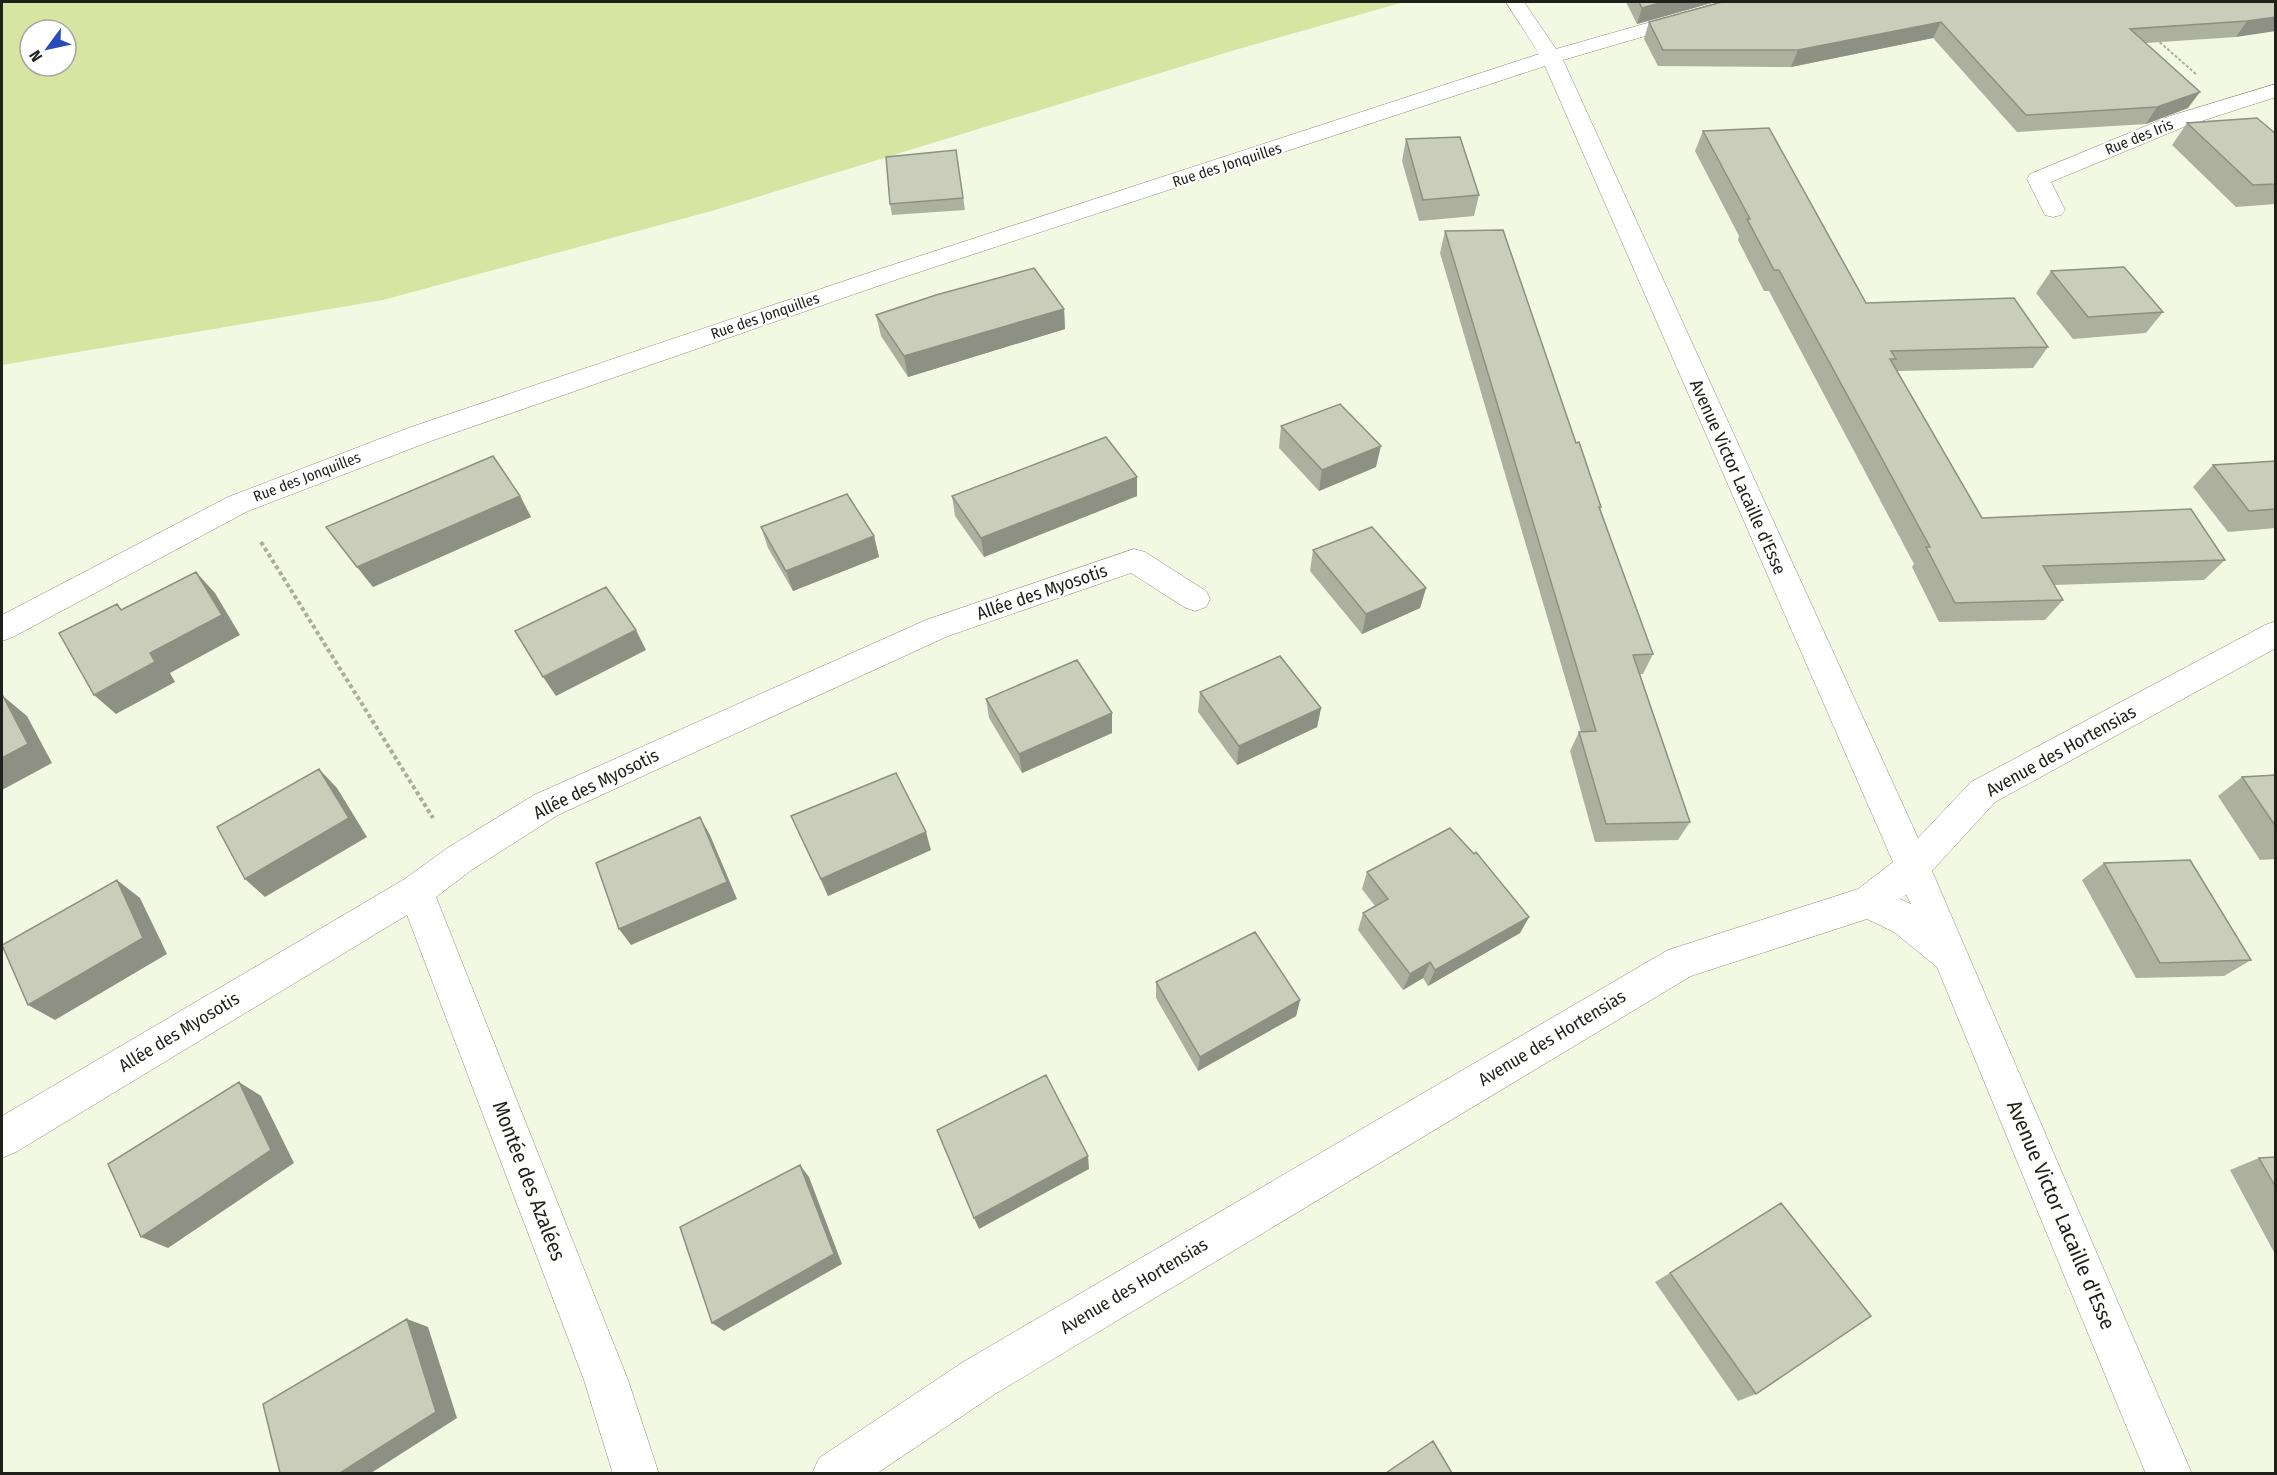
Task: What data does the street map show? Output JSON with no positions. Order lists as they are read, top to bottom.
{
  "streets": {
    "street": [
      "Rue des Iris",
      "Rue des Jonquilles",
      "Avenue Victor Lacaille d'Esse",
      "Allée des Myosotis",
      "Avenue des Hortensias",
      "Montée des Azalées"
    ]
  },
  "crossings": [
    ["Rue des Jonquilles", "Avenue Victor Lacaille d'Esse"],
    ["Avenue Victor Lacaille d'Esse", "Avenue des Hortensias"],
    ["Allée des Myosotis", "Montée des Azalées"]
  ],
  "north": "bottom left"
}
